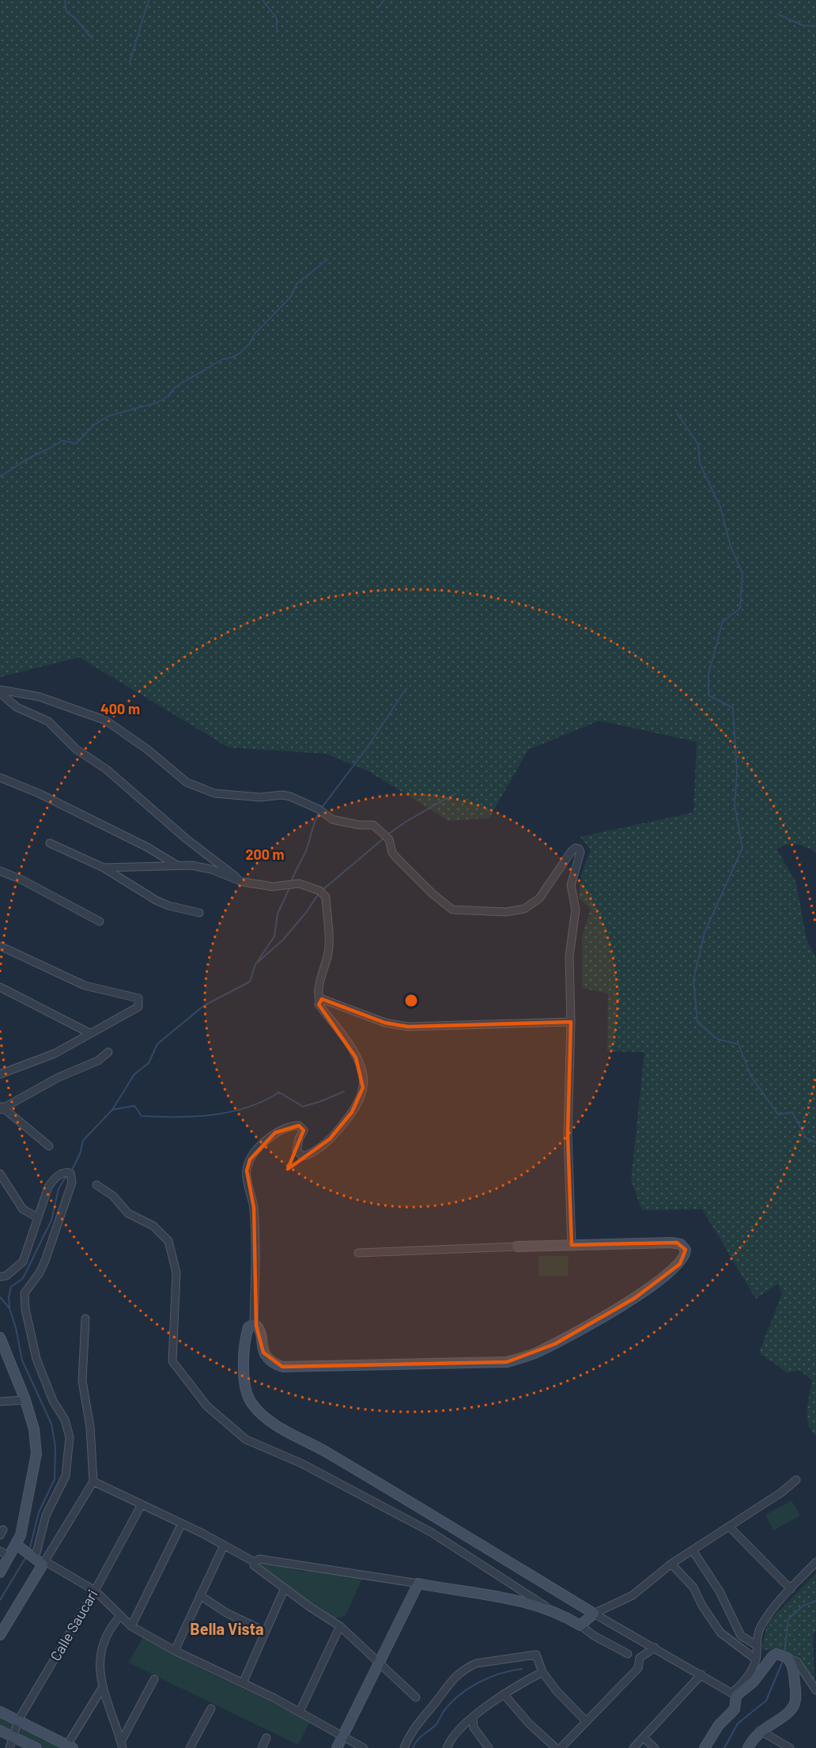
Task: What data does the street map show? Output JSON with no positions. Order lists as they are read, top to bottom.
{
  "streets": {
    "street": ["Calle Saucari"]
  },
  "districts": ["Bella Vista"],
  "rings": ["400 m", "200 m"]
}
